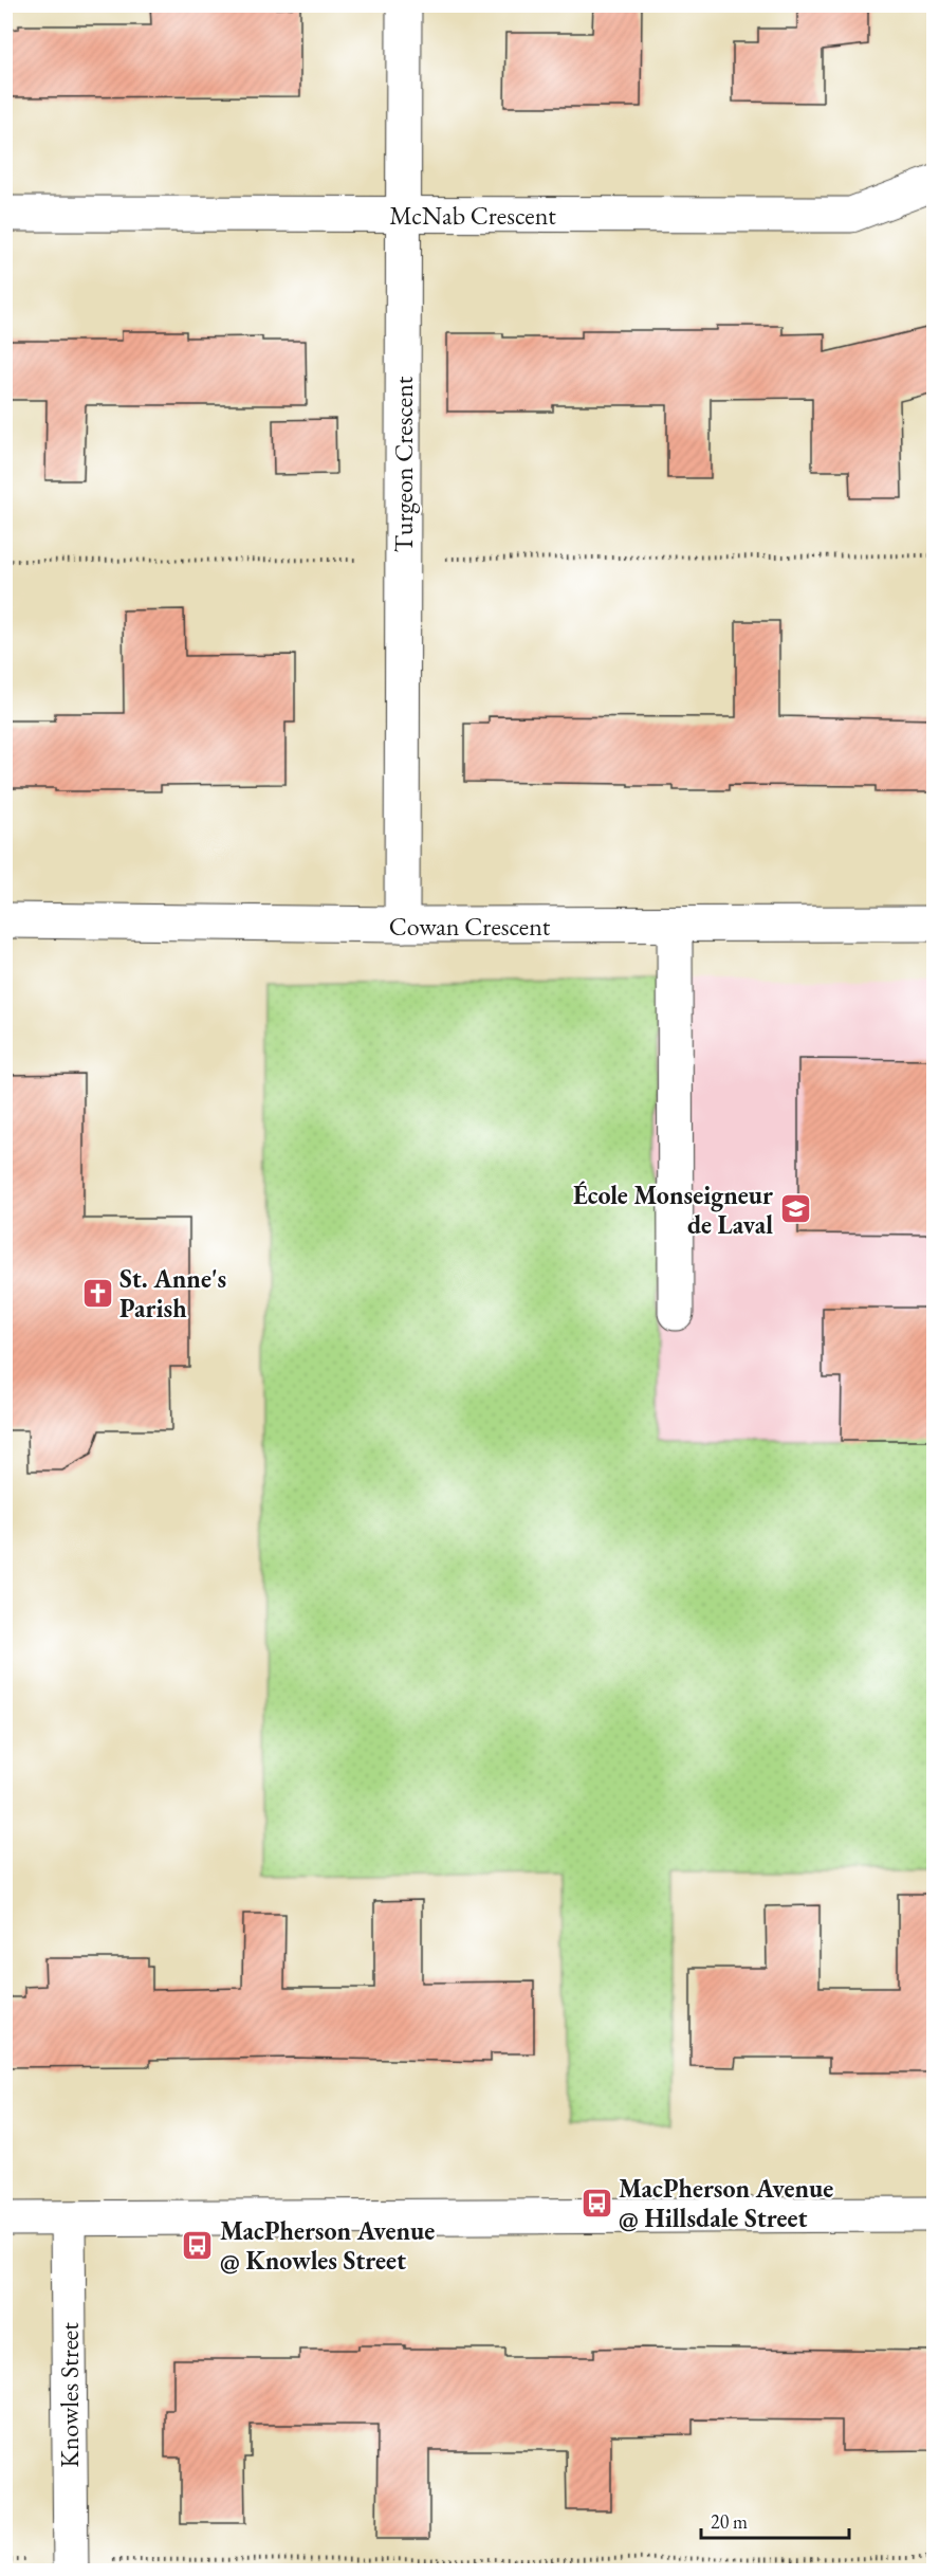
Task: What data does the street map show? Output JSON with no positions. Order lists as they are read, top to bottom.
{
  "streets": {
    "street": [
      "McNab Crescent",
      "Turgeon Crescent",
      "Cowan Crescent",
      "Knowles Street"
    ]
  },
  "crossings": [
    ["McNab Crescent", "Turgeon Crescent"],
    ["Turgeon Crescent", "Cowan Crescent"]
  ],
  "places": {
    "school or university": ["École Monseigneur de Laval"],
    "church": ["St. Anne's Parish"],
    "bus stop": ["MacPherson Avenue @ Hillsdale Street", "MacPherson Avenue @ Knowles Street"]
  },
  "scale_bar": "20 m"
}
